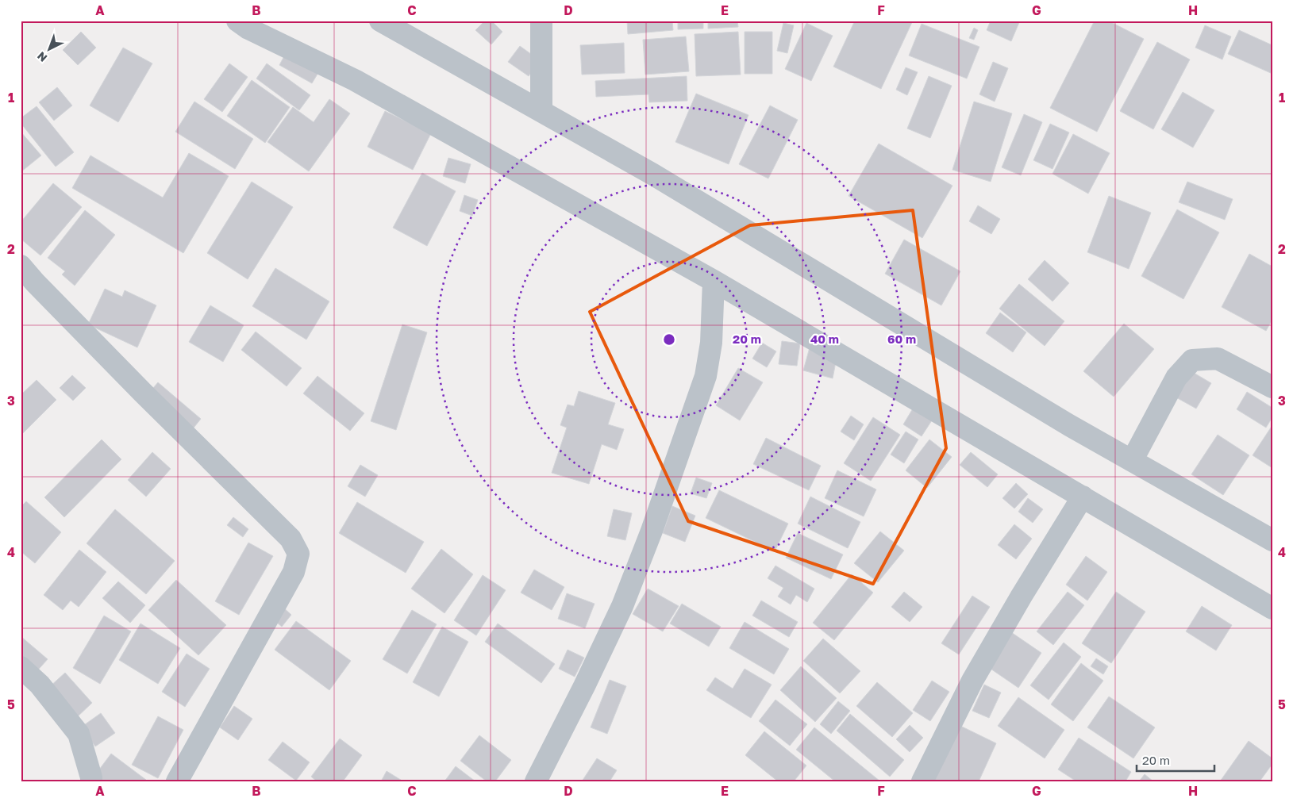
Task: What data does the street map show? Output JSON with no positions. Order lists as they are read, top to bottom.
{
  "scale_bar": "20 m",
  "north": "bottom left",
  "grid": {
    "columns": [
      "A",
      "B",
      "C",
      "D",
      "E",
      "F",
      "G",
      "H"
    ],
    "rows": [
      "1",
      "2",
      "3",
      "4",
      "5"
    ]
  },
  "rings": ["20 m", "40 m", "60 m"]
}
